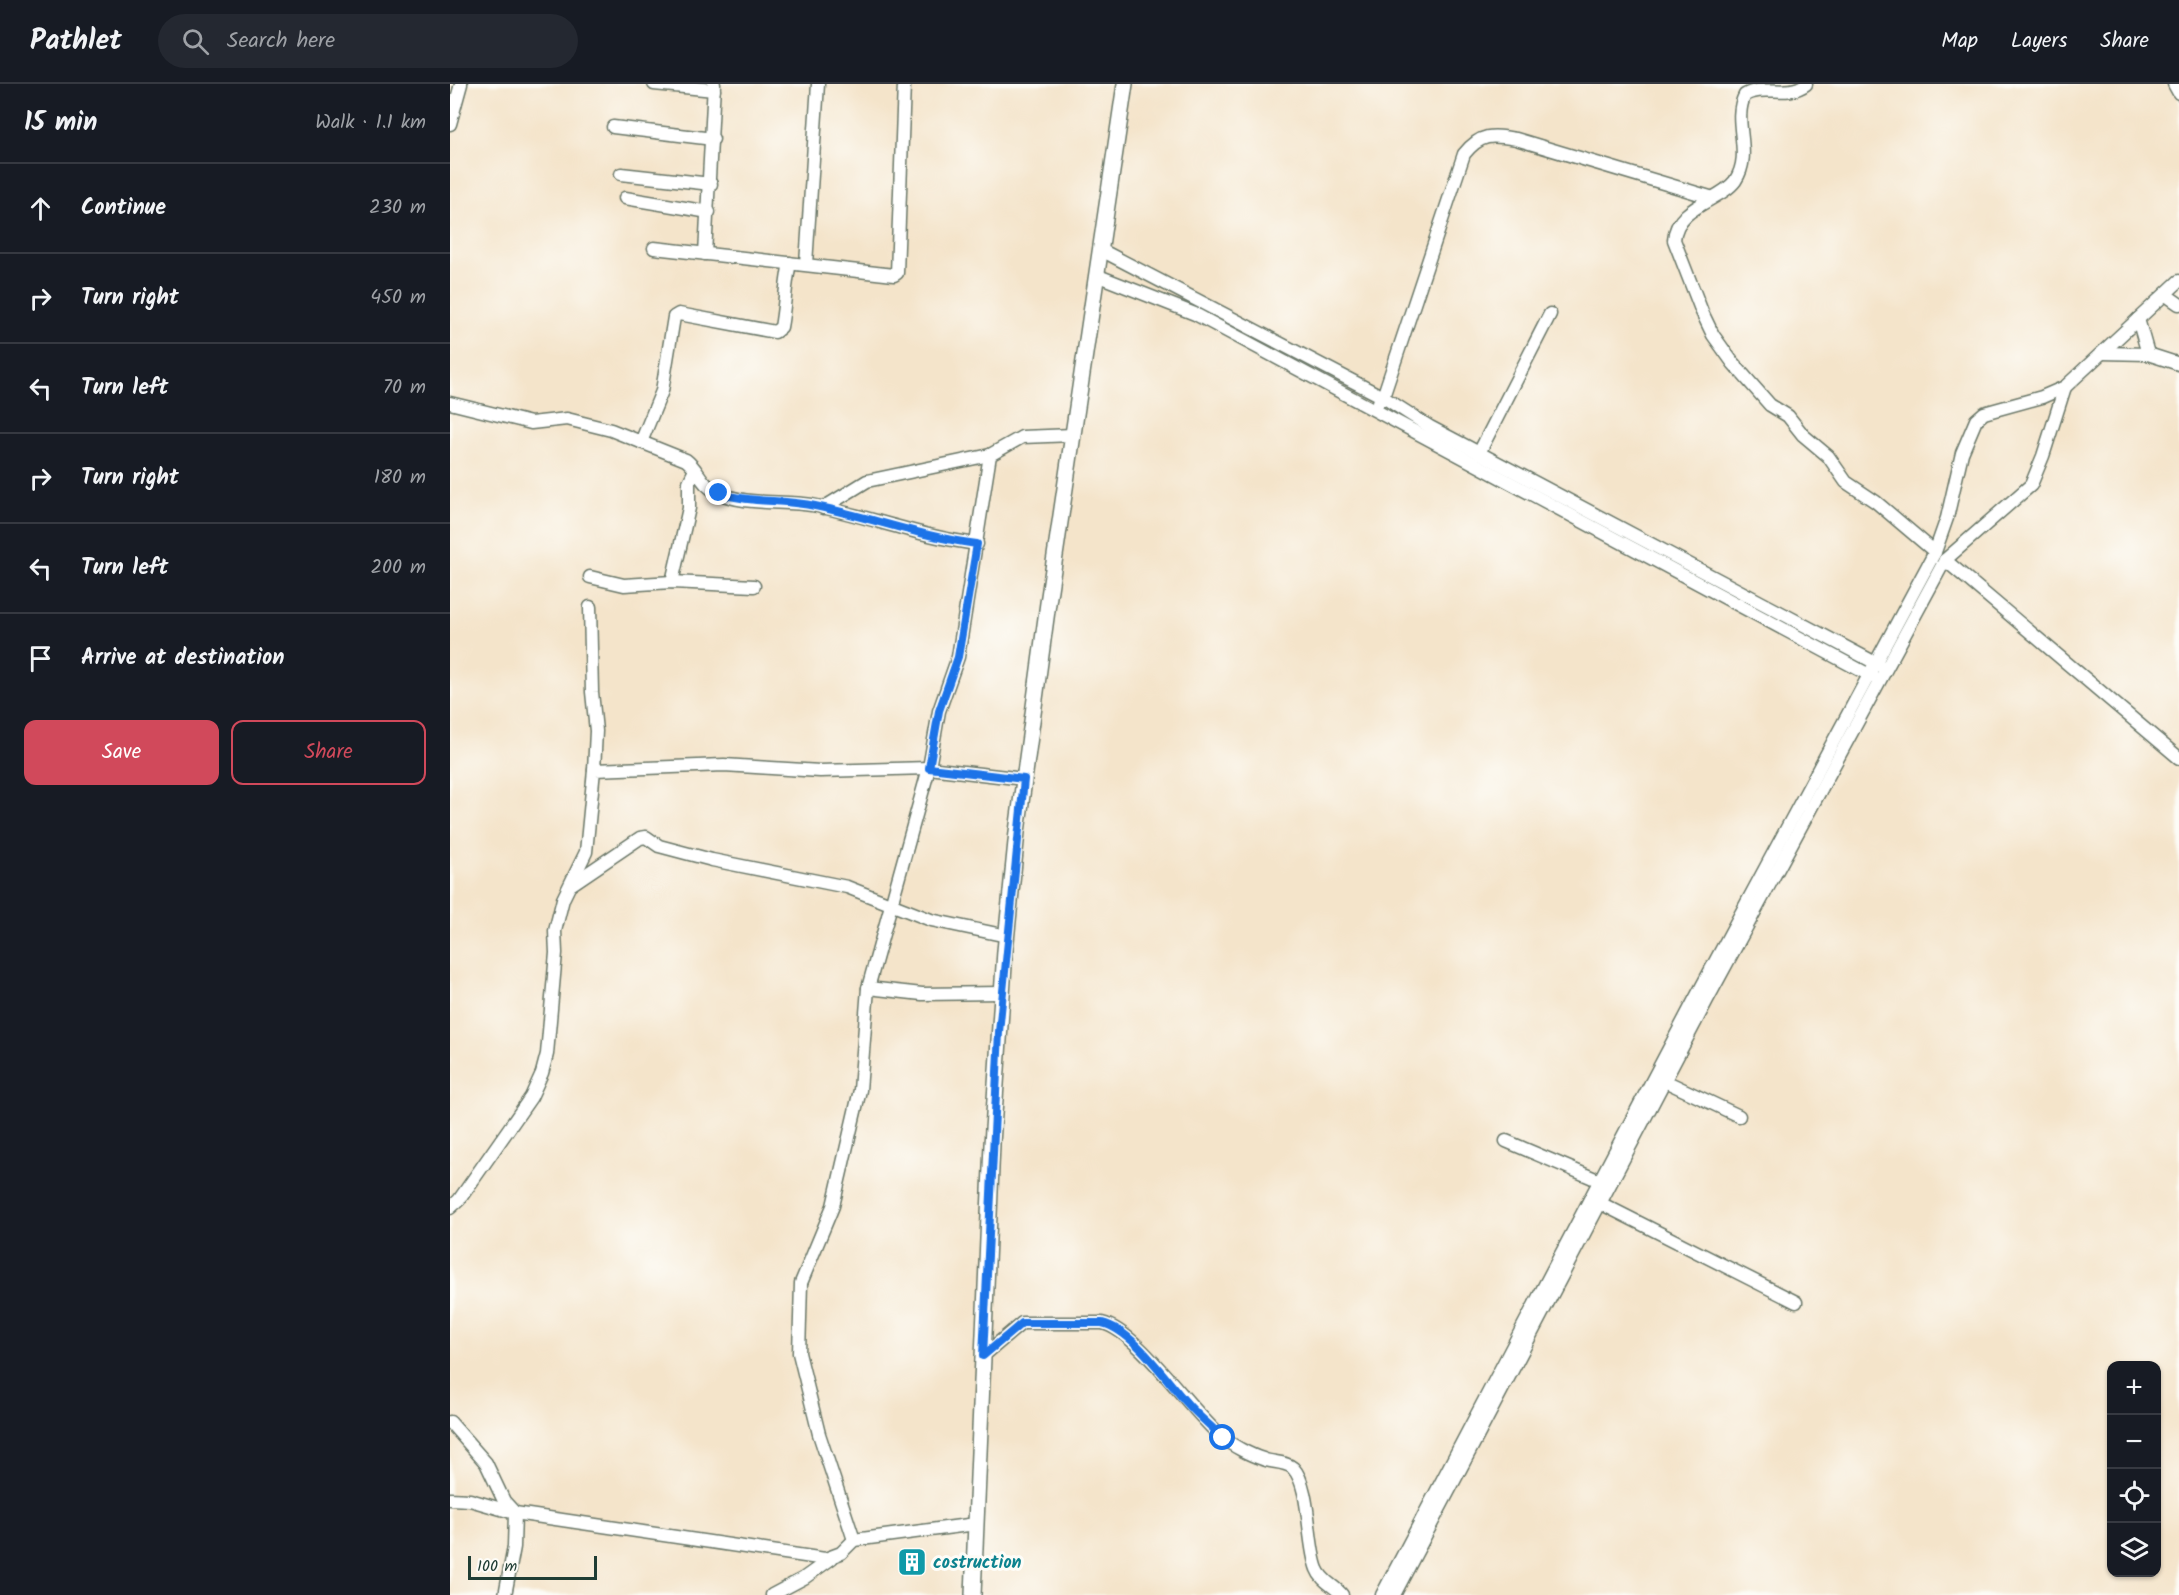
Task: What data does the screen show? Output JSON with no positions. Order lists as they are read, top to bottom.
{
  "places": {
    "building": ["costruction"]
  },
  "scale_bar": "100 m",
  "page": {
    "header": "Pathlet",
    "search": "Search here",
    "nav": ["Map", "Layers", "Share"],
    "heading": ["15 min", "Walk · 1.1 km"],
    "list": [
      ["Continue", "230 m"],
      ["Turn right", "450 m"],
      ["Turn left", "70 m"],
      ["Turn right", "180 m"],
      ["Turn left", "200 m"],
      "Arrive at destination"
    ],
    "buttons": ["Save", "Share"],
    "map_buttons": ["+", "−"],
    "scale": "100 m"
  }
}
